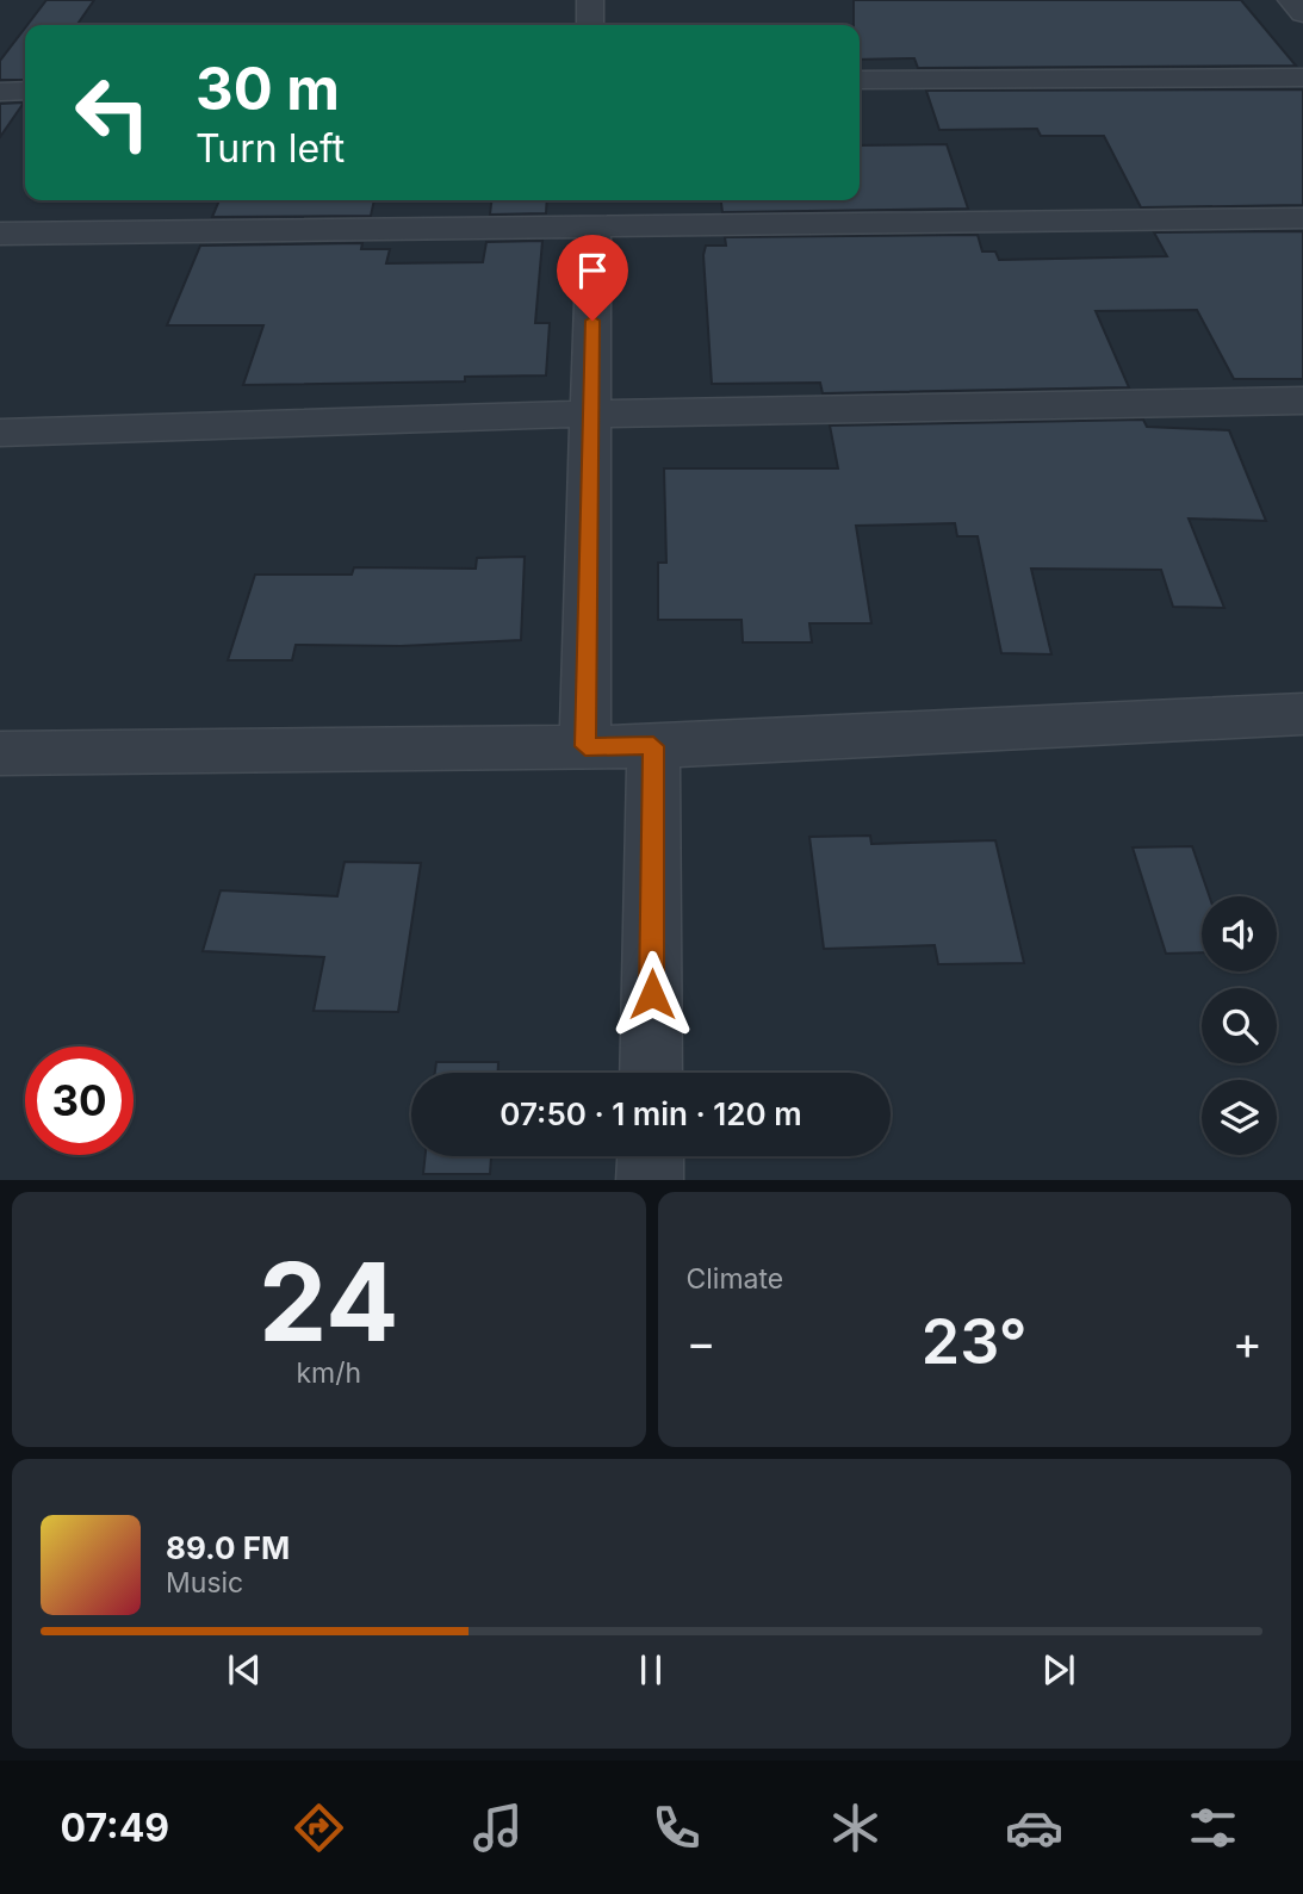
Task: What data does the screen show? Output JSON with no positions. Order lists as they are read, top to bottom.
{
  "page": {
    "turn": ["30 m", "Turn left"],
    "limit": "30",
    "trip": "07:50 · 1 min · 120 m",
    "tile": [
      ["24", "km/h"],
      "Climate"
    ],
    "heat": ["−", "23°", "+"],
    "song": ["89.0 FM", "Music"],
    "tabs": "07:49"
  }
}
